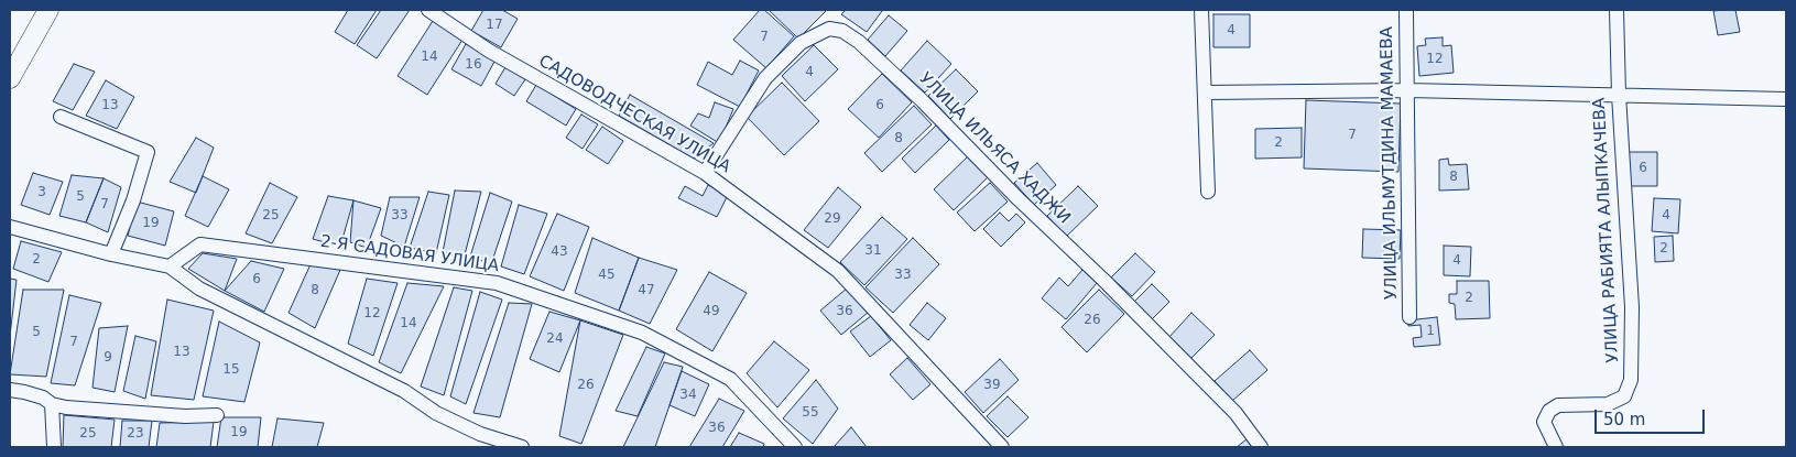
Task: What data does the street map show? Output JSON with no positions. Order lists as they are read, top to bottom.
{
  "streets": {
    "street": [
      "САДОВОДЧЕСКАЯ УЛИЦА",
      "УЛИЦА ИЛЬЯСА ХАДЖИ",
      "УЛИЦА ИЛЬМУТДИНА МАМАЕВА",
      "УЛИЦА РАБИЯТА АЛЫПКАЧЕВА",
      "2-Я САДОВАЯ УЛИЦА"
    ]
  },
  "crossings": [
    ["САДОВОДЧЕСКАЯ УЛИЦА", "УЛИЦА ИЛЬЯСА ХАДЖИ"]
  ],
  "house_numbers": [
    "17",
    "4",
    "7",
    "14",
    "12",
    "16",
    "4",
    "13",
    "6",
    "7",
    "8",
    "2",
    "6",
    "8",
    "3",
    "5",
    "7",
    "25",
    "33",
    "4",
    "29",
    "19",
    "2",
    "31",
    "43",
    "2",
    "4",
    "45",
    "33",
    "6",
    "8",
    "47",
    "2",
    "49",
    "36",
    "12",
    "26",
    "14",
    "1",
    "5",
    "24",
    "7",
    "13",
    "9",
    "15",
    "26",
    "39",
    "34",
    "55",
    "36",
    "19",
    "25",
    "23"
  ],
  "scale_bar": "50 m"
}
